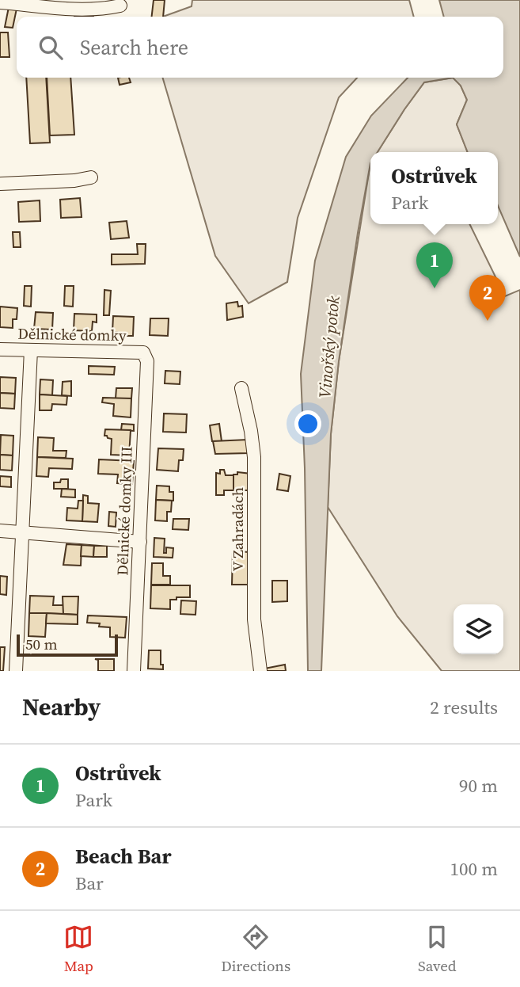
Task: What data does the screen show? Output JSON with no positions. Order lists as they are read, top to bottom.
{
  "streets": {
    "street": ["Dělnické domky", "Dělnické domky III", "V Zahradách"]
  },
  "crossings": [
    ["Dělnické domky", "Dělnické domky III"]
  ],
  "water": ["Vinořský potok"],
  "scale_bar": "50 m",
  "page": {
    "search": "Search here",
    "popup": ["Ostrůvek", "Park"],
    "pins": ["1", "2"],
    "scale": "50 m",
    "heading": ["Nearby", "2 results"],
    "list": [
      {
        "mark": "1",
        "name": "Ostrůvek",
        "note": "Park",
        "value": "90 m"
      },
      {
        "mark": "2",
        "name": "Beach Bar",
        "note": "Bar",
        "value": "100 m"
      }
    ],
    "nav": ["Map", "Directions", "Saved"]
  }
}
